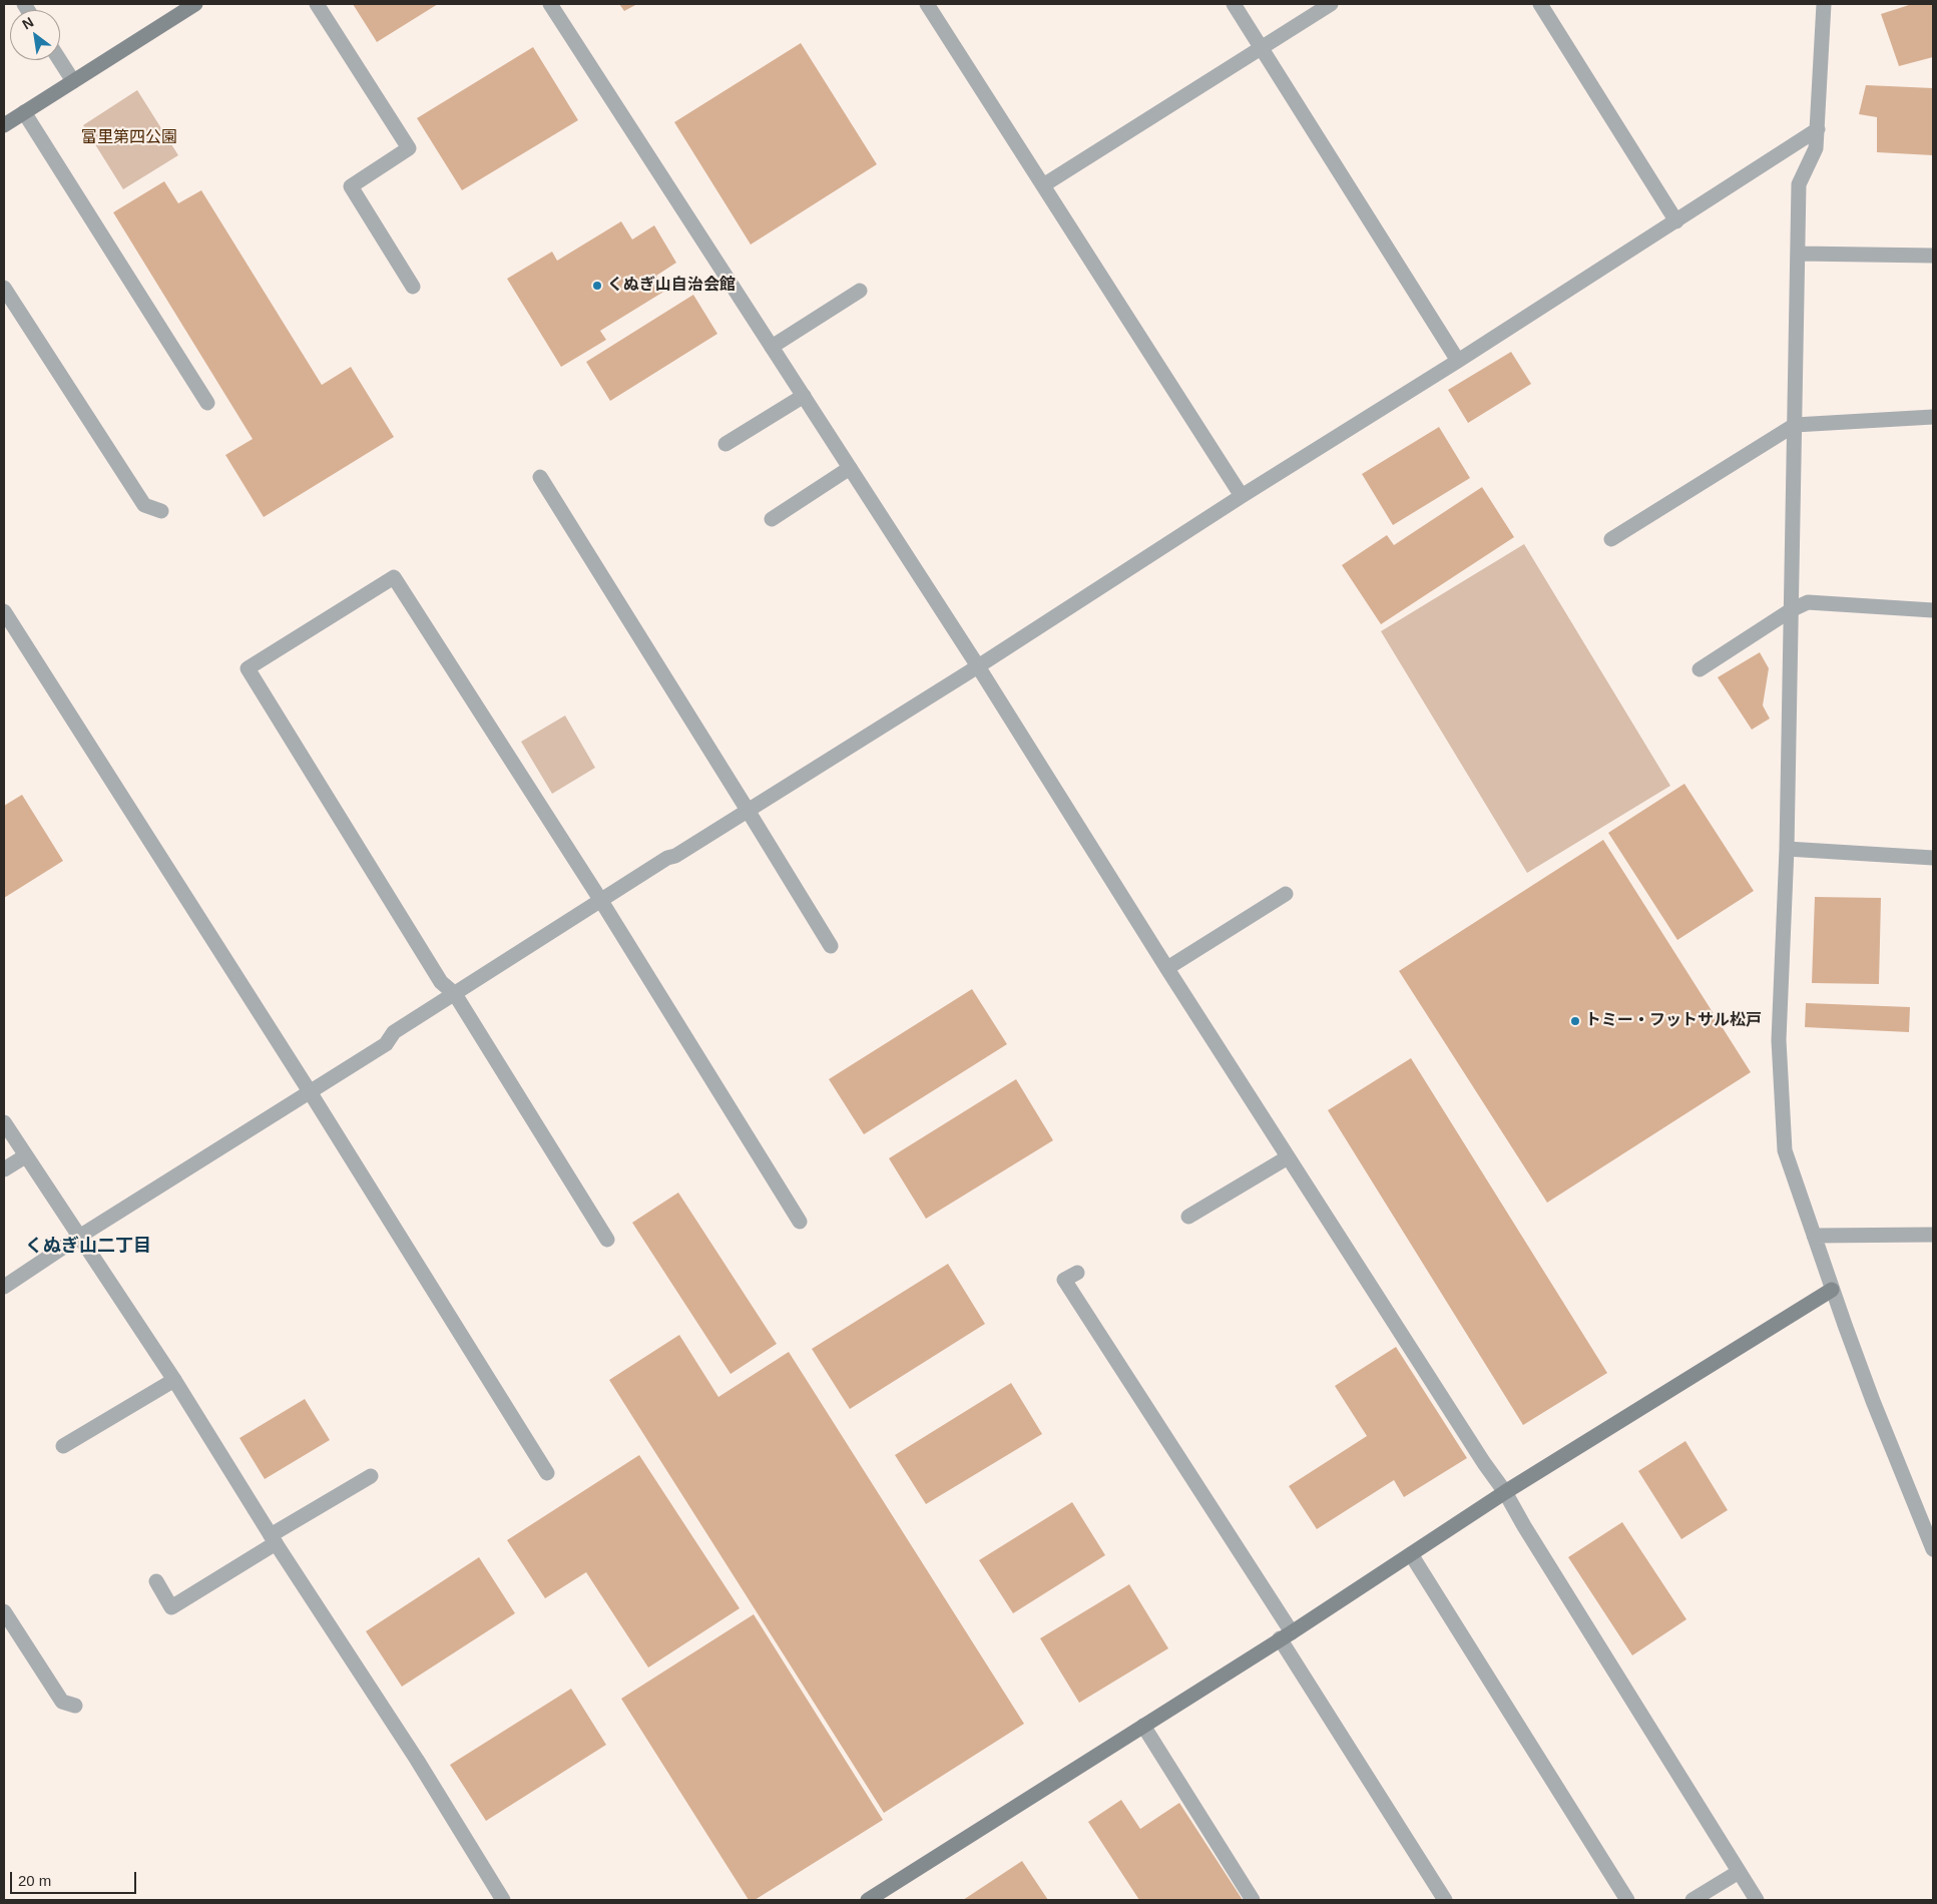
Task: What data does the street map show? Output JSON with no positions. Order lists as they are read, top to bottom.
{
  "districts": ["くぬぎ山二丁目"],
  "parks": ["富里第四公園"],
  "places": ["くぬぎ山自治会館", "トミー・フットサル松戸"],
  "scale_bar": "20 m",
  "north": "top left"
}
